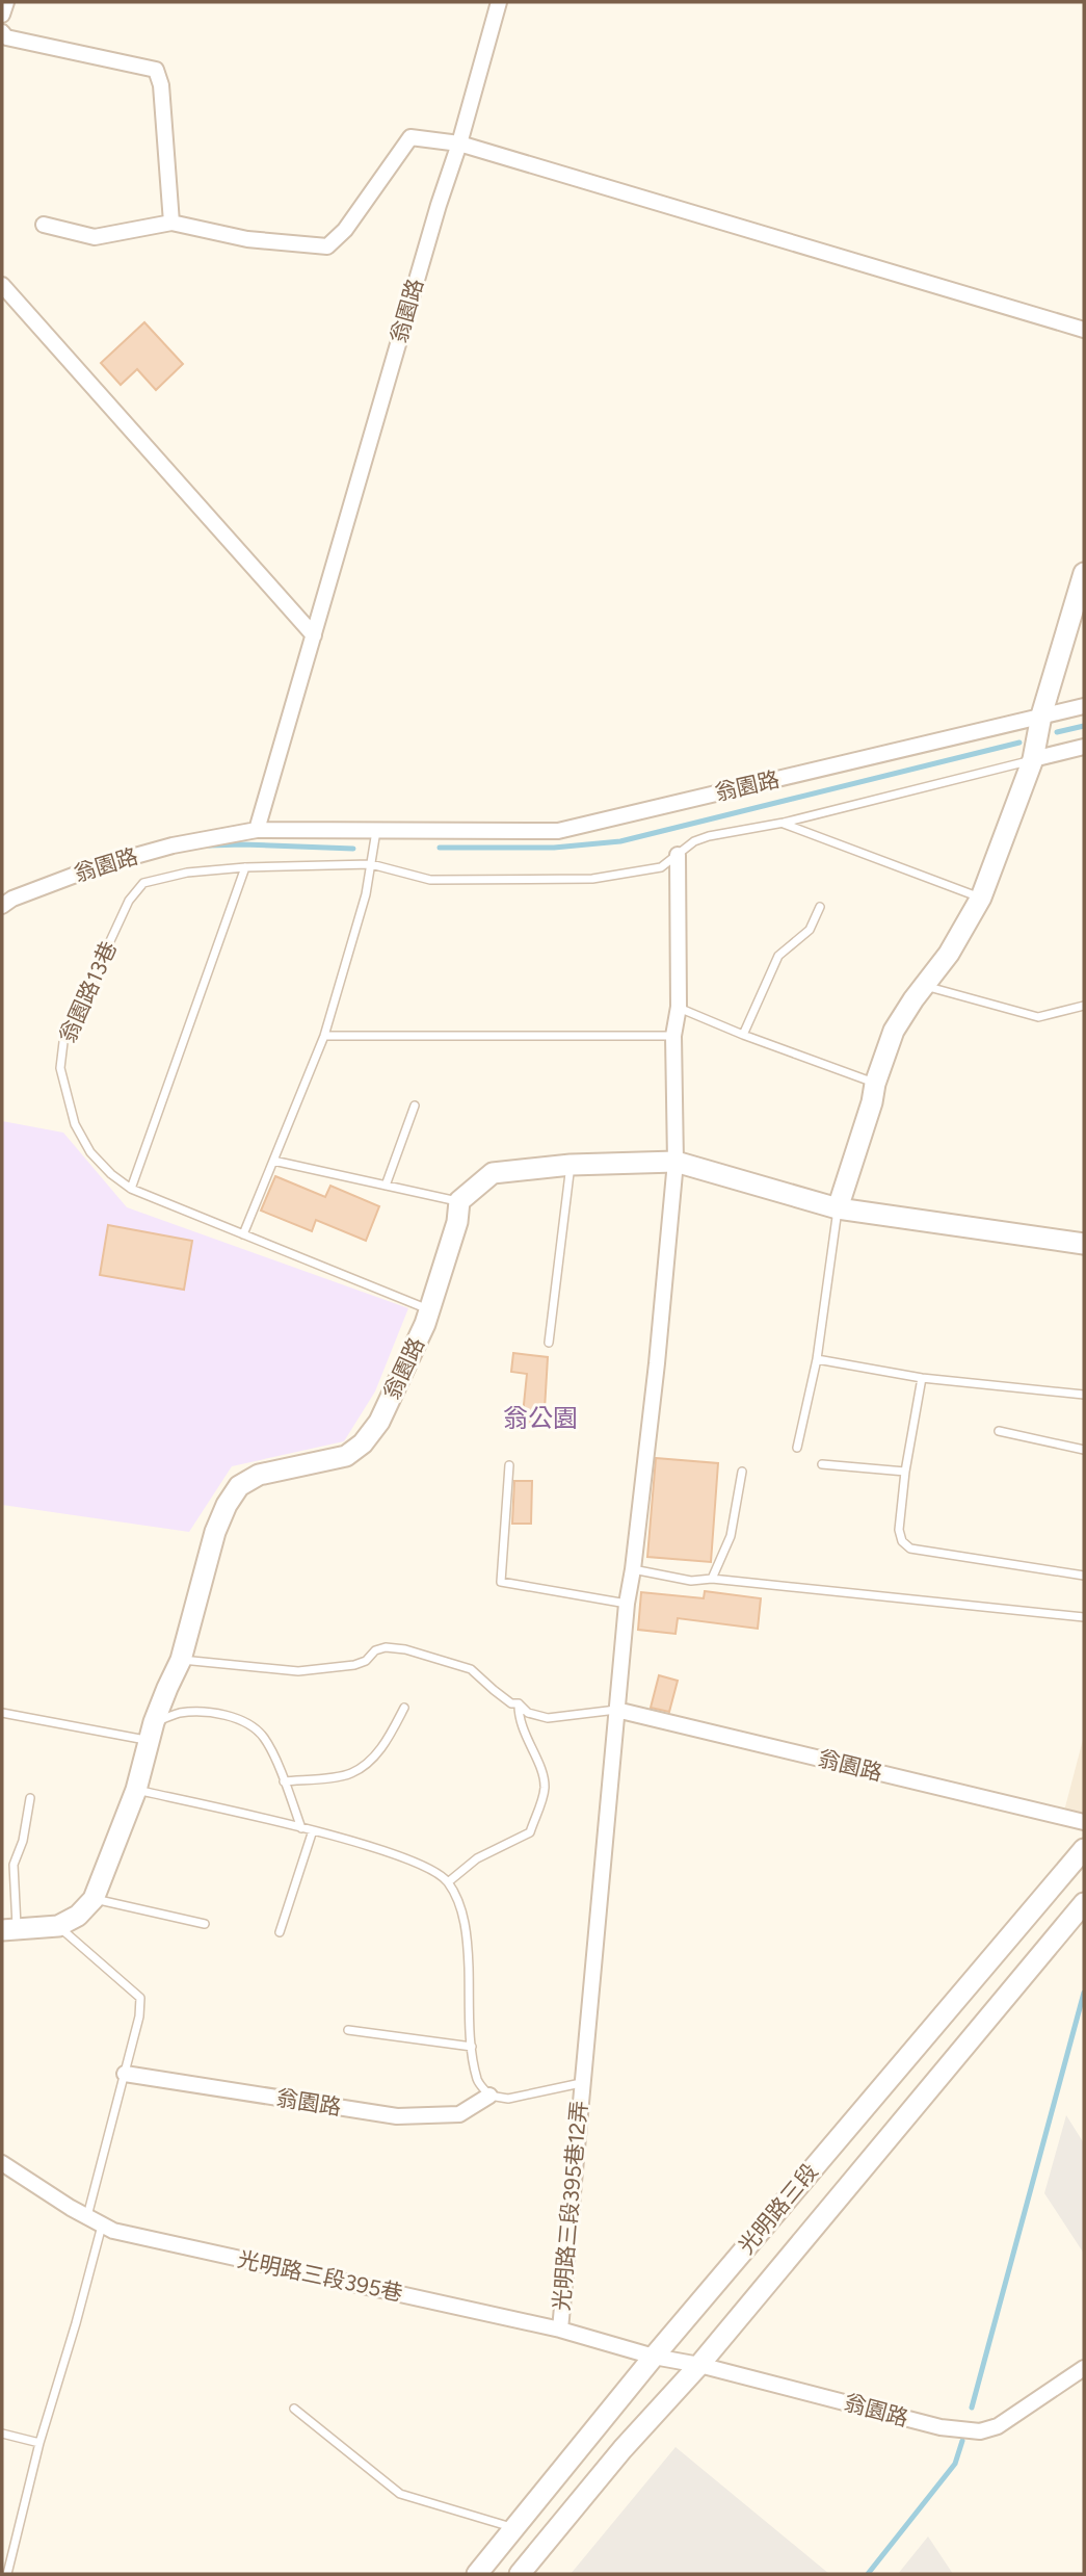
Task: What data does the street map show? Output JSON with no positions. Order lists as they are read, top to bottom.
{
  "streets": {
    "street": [
      "翁園路",
      "光明路三段395巷12弄",
      "光明路三段",
      "光明路三段395巷"
    ],
    "lane": ["翁園路13巷"]
  },
  "crossings": [
    ["翁園路", "翁園路13巷"],
    ["翁園路", "光明路三段"],
    ["翁園路", "光明路三段395巷"],
    ["光明路三段395巷12弄", "光明路三段395巷"],
    ["光明路三段", "光明路三段395巷"]
  ],
  "districts": ["翁公園"]
}
